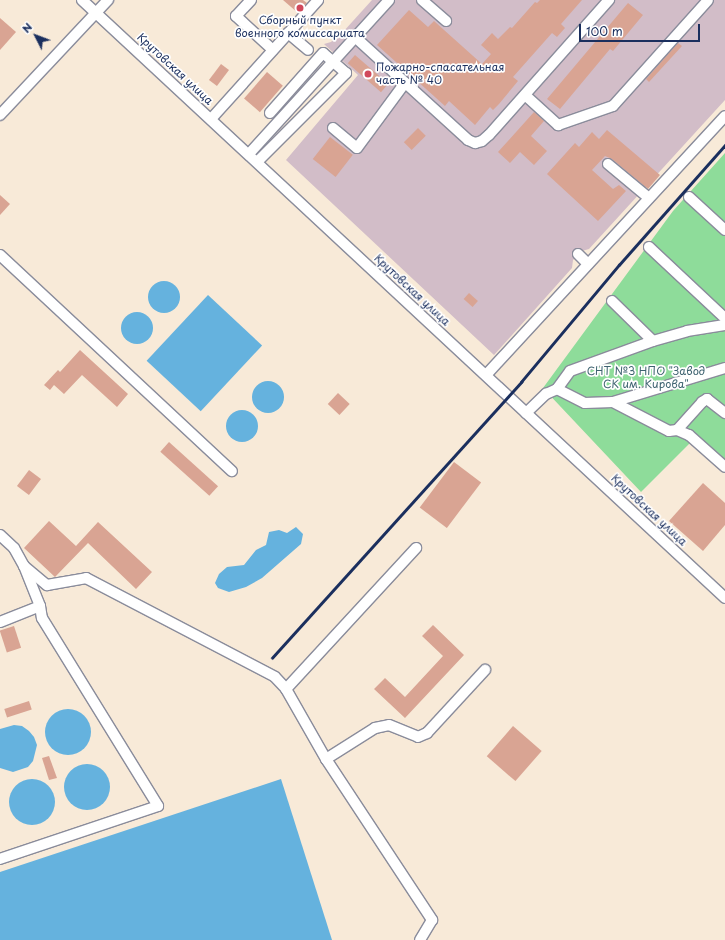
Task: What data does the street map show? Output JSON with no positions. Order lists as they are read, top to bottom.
{
  "streets": {
    "street": ["Крутовская улица"]
  },
  "parks": ["СНТ №3 НПО \"Завод СК им. Кирова\""],
  "places": ["Сборный пункт военного комиссариата", "Пожарно-спасательная часть № 40"],
  "scale_bar": "100 m",
  "north": "top left"
}
